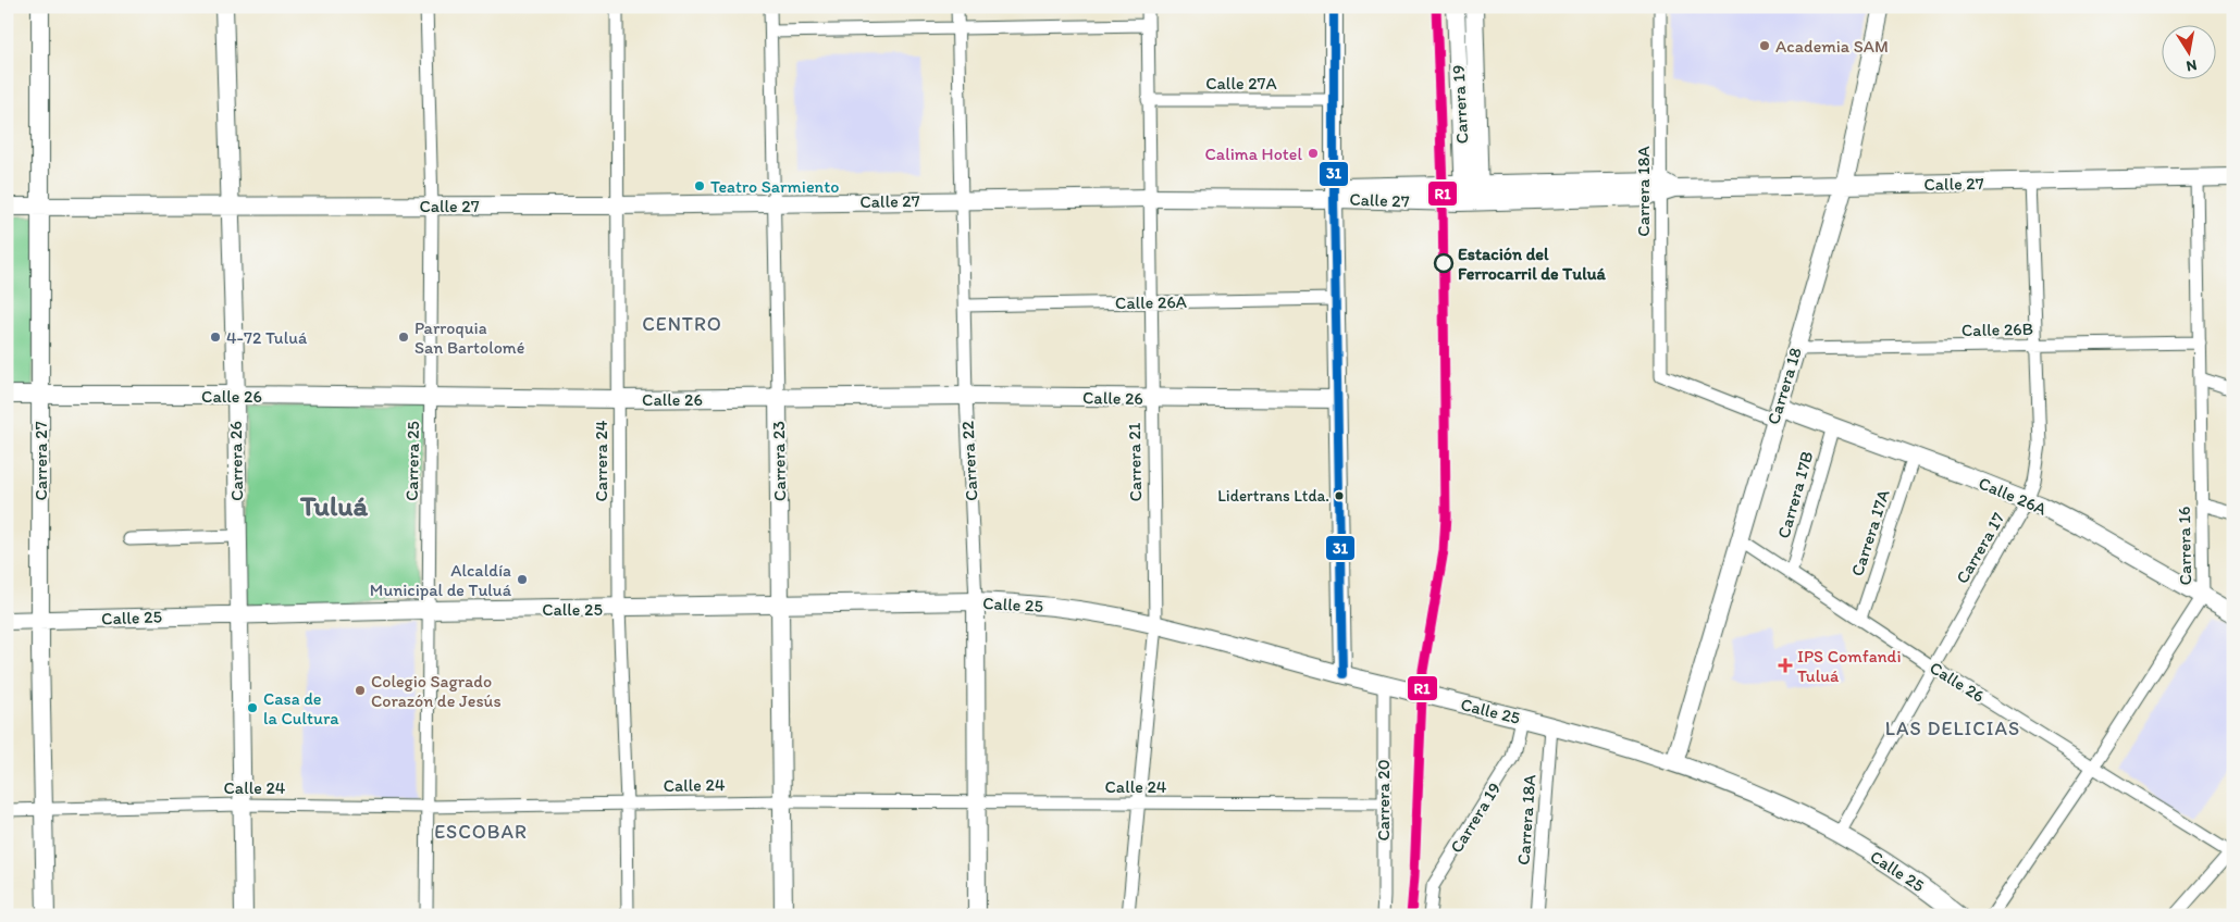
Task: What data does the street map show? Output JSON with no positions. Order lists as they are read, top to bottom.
{
  "streets": {
    "main road": [
      "Carrera 19",
      "Calle 27",
      "Calle 26A",
      "Carrera 18",
      "Calle 26",
      "Carrera 27",
      "Carrera 26",
      "Carrera 23",
      "Carrera 22",
      "Calle 25"
    ],
    "street": [
      "Calle 27A",
      "Carrera 18A",
      "Calle 26B",
      "Carrera 25",
      "Carrera 24",
      "Carrera 21",
      "Carrera 17B",
      "Carrera 17A",
      "Carrera 16",
      "Carrera 17",
      "Calle 24",
      "Carrera 20"
    ]
  },
  "crossings": [
    ["Calle 27A", "Carrera 21"],
    ["Carrera 19", "Calle 27"],
    ["Carrera 19", "Calle 25"],
    ["Calle 27", "Carrera 18A"],
    ["Calle 27", "Carrera 18"],
    ["Calle 27", "Carrera 27"],
    ["Calle 27", "Carrera 26"],
    ["Calle 27", "Carrera 25"],
    ["Calle 27", "Carrera 24"],
    ["Calle 27", "Carrera 23"],
    ["Calle 27", "Carrera 22"],
    ["Calle 27", "Carrera 21"],
    ["Calle 27", "Carrera 16"],
    ["Calle 27", "Carrera 17"],
    ["Carrera 18A", "Calle 26A"],
    ["Carrera 18A", "Calle 25"],
    ["Calle 26A", "Carrera 18"],
    ["Calle 26A", "Carrera 22"],
    ["Calle 26A", "Carrera 21"],
    ["Calle 26A", "Carrera 17B"],
    ["Calle 26A", "Carrera 17A"],
    ["Calle 26A", "Carrera 16"],
    ["Calle 26A", "Carrera 17"],
    ["Calle 26B", "Carrera 18"],
    ["Calle 26B", "Carrera 16"],
    ["Calle 26B", "Carrera 17"],
    ["Carrera 18", "Calle 26"],
    ["Carrera 18", "Calle 25"],
    ["Calle 26", "Carrera 27"],
    ["Calle 26", "Carrera 26"],
    ["Calle 26", "Carrera 25"],
    ["Calle 26", "Carrera 24"],
    ["Calle 26", "Carrera 23"],
    ["Calle 26", "Carrera 22"],
    ["Calle 26", "Carrera 21"],
    ["Calle 26", "Carrera 17B"],
    ["Calle 26", "Carrera 17A"],
    ["Calle 26", "Carrera 16"],
    ["Calle 26", "Carrera 17"],
    ["Carrera 27", "Calle 25"],
    ["Carrera 27", "Calle 24"],
    ["Carrera 26", "Calle 25"],
    ["Carrera 26", "Calle 24"],
    ["Carrera 25", "Calle 25"],
    ["Carrera 25", "Calle 24"],
    ["Carrera 24", "Calle 25"],
    ["Carrera 24", "Calle 24"],
    ["Carrera 23", "Calle 25"],
    ["Carrera 23", "Calle 24"],
    ["Carrera 22", "Calle 25"],
    ["Carrera 22", "Calle 24"],
    ["Carrera 21", "Calle 25"],
    ["Carrera 21", "Calle 24"],
    ["Carrera 17", "Calle 25"],
    ["Calle 25", "Carrera 20"],
    ["Calle 24", "Carrera 20"]
  ],
  "districts": [
    "CENTRO",
    "Tuluá",
    "LAS DELICIAS",
    "ESCOBAR"
  ],
  "places": {
    "other": [
      "Academia SAM",
      "Calima Hotel",
      "Teatro Sarmiento",
      "Estación del Ferrocarril de Tuluá",
      "4-72 Tuluá",
      "Parroquia San Bartolomé",
      "Lidertrans Ltda.",
      "Alcaldía Municipal de Tuluá",
      "Colegio Sagrado Corazón de Jesús",
      "Casa de la Cultura"
    ],
    "health": ["IPS Comfandi Tuluá"]
  },
  "lines": ["transit line R1", "transit line 31"],
  "north": "bottom"
}
